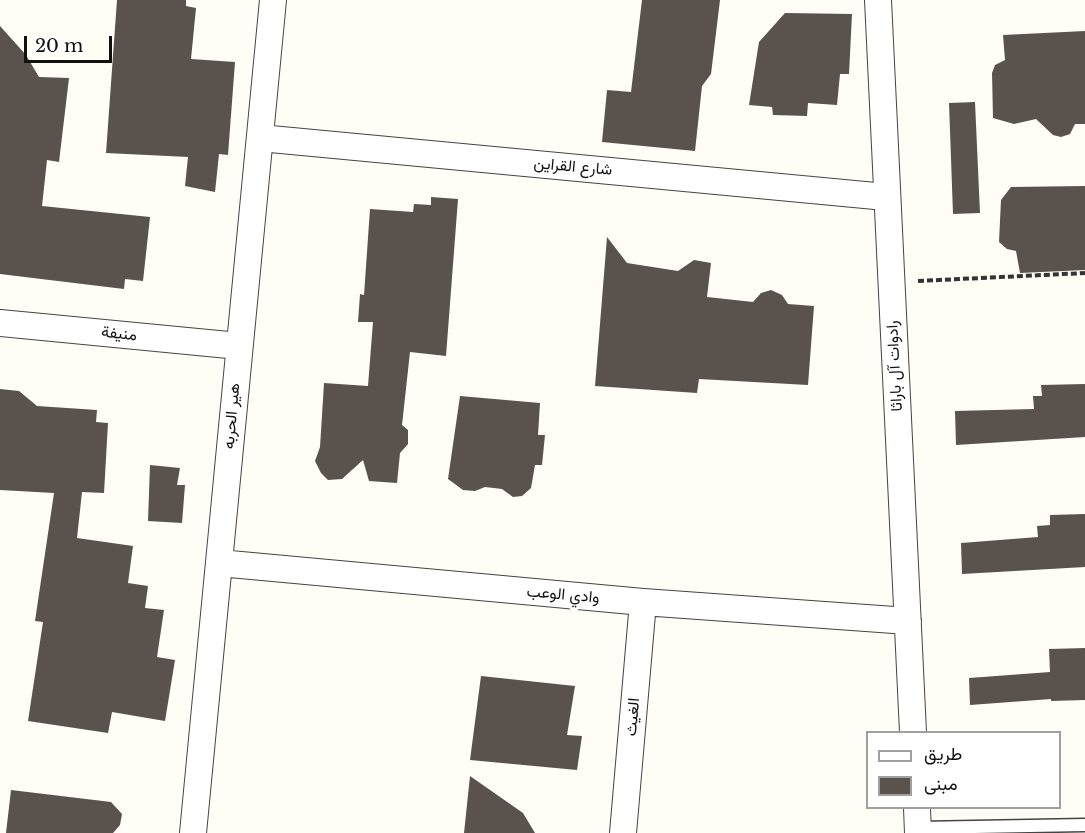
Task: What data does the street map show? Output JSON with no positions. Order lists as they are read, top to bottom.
{
  "streets": {
    "street": [
      "شارع القراين",
      "منيفة",
      "رادوات آل باراثا",
      "هير الحربه",
      "وادي الوعب",
      "الغيث"
    ]
  },
  "crossings": [
    ["شارع القراين", "رادوات آل باراثا"],
    ["شارع القراين", "هير الحربه"],
    ["منيفة", "هير الحربه"],
    ["رادوات آل باراثا", "وادي الوعب"],
    ["هير الحربه", "وادي الوعب"],
    ["وادي الوعب", "الغيث"]
  ],
  "legend": ["طريق", "مبنى"],
  "scale_bar": "20 m"
}
